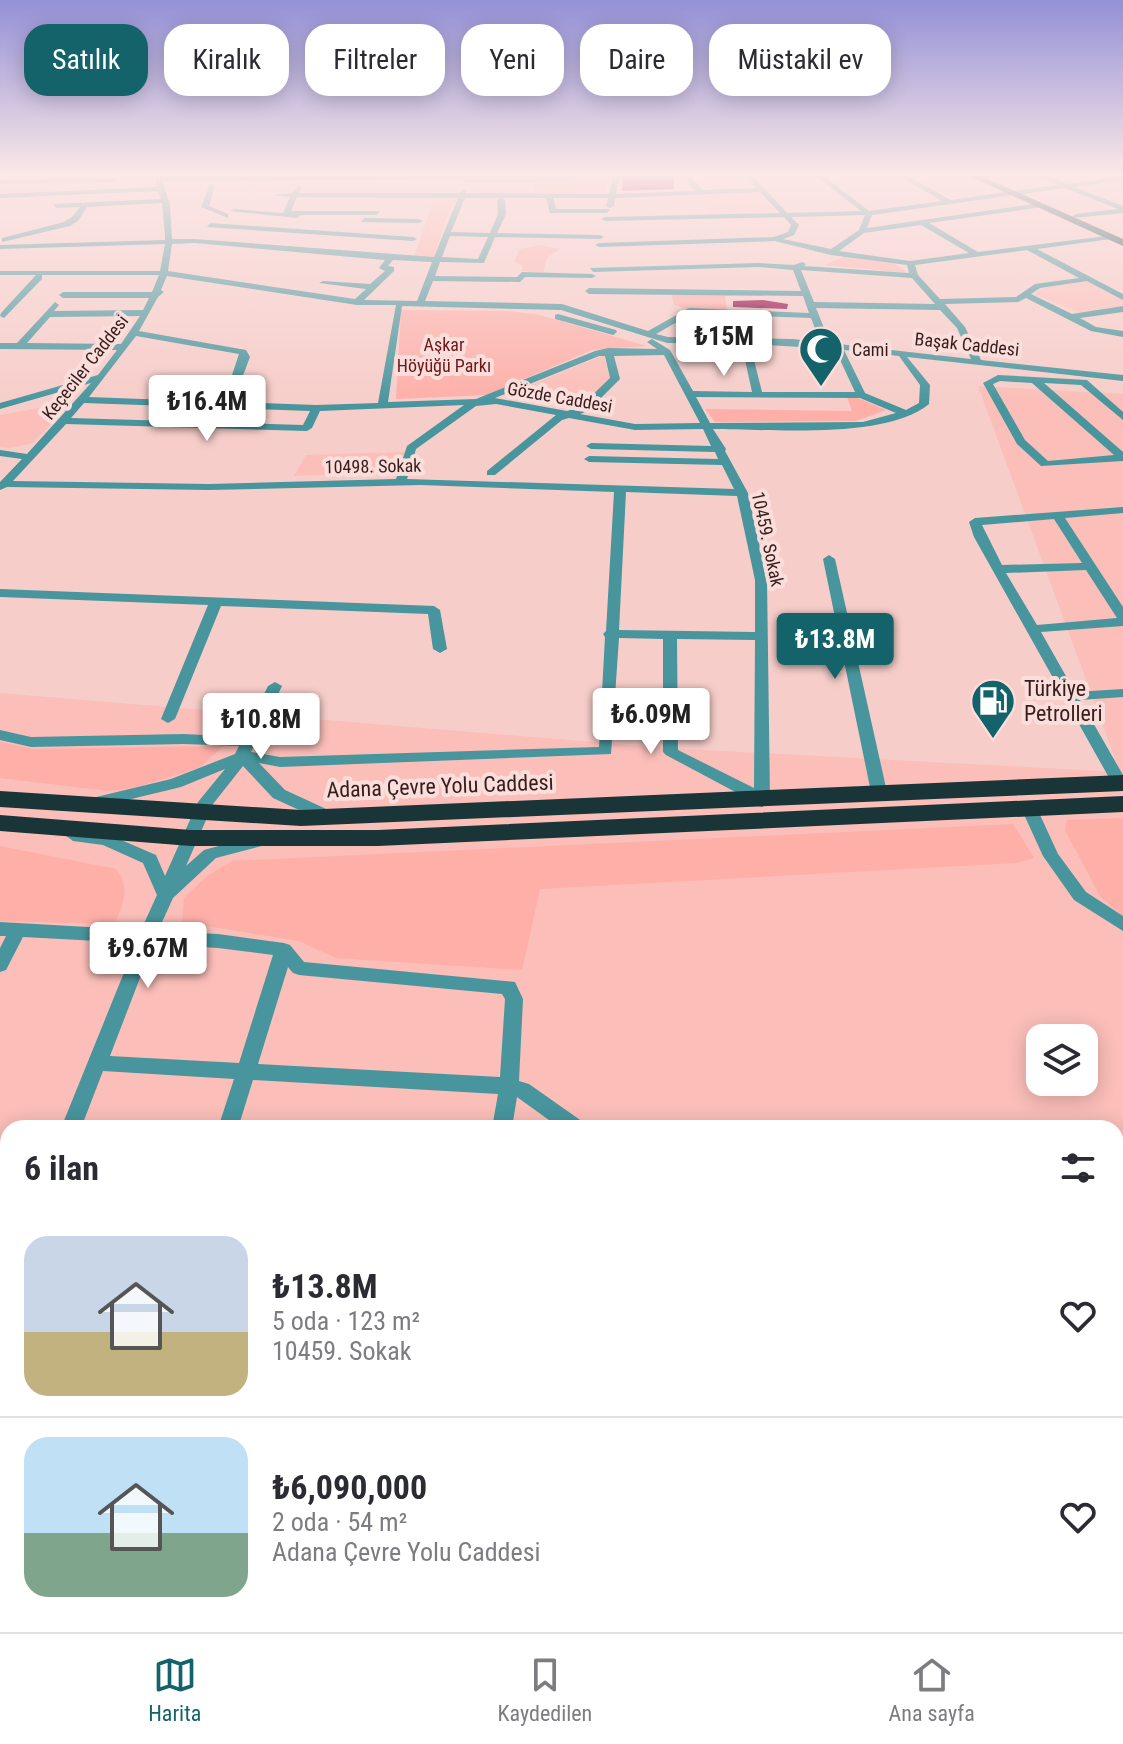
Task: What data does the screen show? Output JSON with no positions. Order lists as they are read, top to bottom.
{
  "streets": {
    "highway": ["Adana Çevre Yolu Caddesi"],
    "street": [
      "Başak Caddesi",
      "Keçeciler Caddesi",
      "Gözde Caddesi",
      "10498. Sokak",
      "10459. Sokak"
    ]
  },
  "crossings": [
    ["Başak Caddesi", "Keçeciler Caddesi"],
    ["Başak Caddesi", "10459. Sokak"],
    ["Keçeciler Caddesi", "Gözde Caddesi"],
    ["Keçeciler Caddesi", "10498. Sokak"],
    ["Gözde Caddesi", "10459. Sokak"],
    ["10498. Sokak", "10459. Sokak"],
    ["10459. Sokak", "Adana Çevre Yolu Caddesi"]
  ],
  "parks": ["Aşkar Höyüğü Parkı"],
  "places": {
    "mosque": ["Cami"],
    "fuel station": ["Türkiye Petrolleri"]
  },
  "page": {
    "chip": [
      "Satılık",
      "Kiralık",
      "Filtreler",
      "Yeni",
      "Daire",
      "Müstakil ev"
    ],
    "price": [
      "₺15M",
      "₺16.4M",
      "₺13.8M",
      "₺6.09M",
      "₺10.8M",
      "₺9.67M"
    ],
    "heading": "6 ilan",
    "list": [
      {
        "name": "₺13.8M",
        "note": "5 oda · 123 m² · 10459. Sokak"
      },
      {
        "name": "₺6,090,000",
        "note": "2 oda · 54 m² · Adana Çevre Yolu Caddesi"
      }
    ],
    "tabs": ["Harita", "Kaydedilen", "Ana sayfa"]
  }
}
